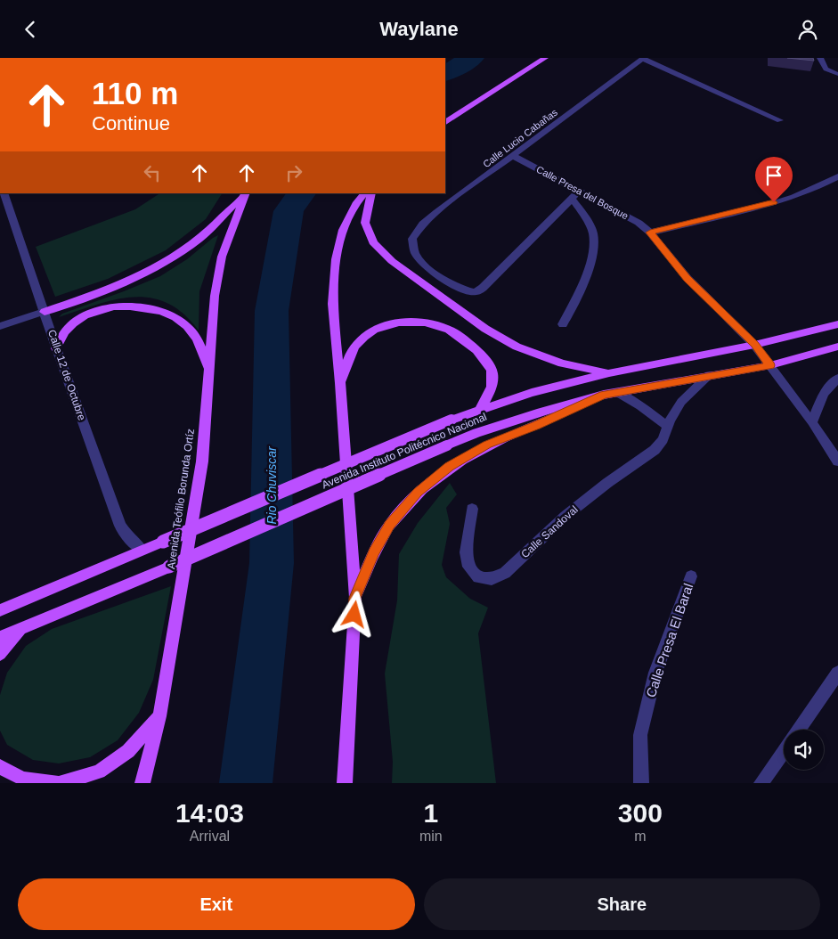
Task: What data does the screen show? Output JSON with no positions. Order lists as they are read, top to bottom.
{
  "streets": {
    "main road": ["Avenida Instituto Politécnico Nacional", "Avenida Teófilo Borunda Ortíz"],
    "street": [
      "Calle Lucio Cabañas",
      "Calle Presa del Bosque",
      "Calle 12 de Octubre",
      "Calle Sandoval",
      "Calle Presa El Baral"
    ]
  },
  "crossings": [
    ["Calle Lucio Cabañas", "Calle Presa del Bosque"],
    ["Calle Presa del Bosque", "Avenida Instituto Politécnico Nacional"],
    ["Calle 12 de Octubre", "Avenida Instituto Politécnico Nacional"],
    ["Avenida Instituto Politécnico Nacional", "Calle Sandoval"]
  ],
  "water": ["Rio Chuviscar"],
  "page": {
    "header": "Waylane",
    "turn": ["110 m", "Continue"],
    "eta": [
      "14:03",
      "Arrival",
      "1",
      "min",
      "300",
      "m"
    ],
    "buttons": ["Exit", "Share"]
  }
}
